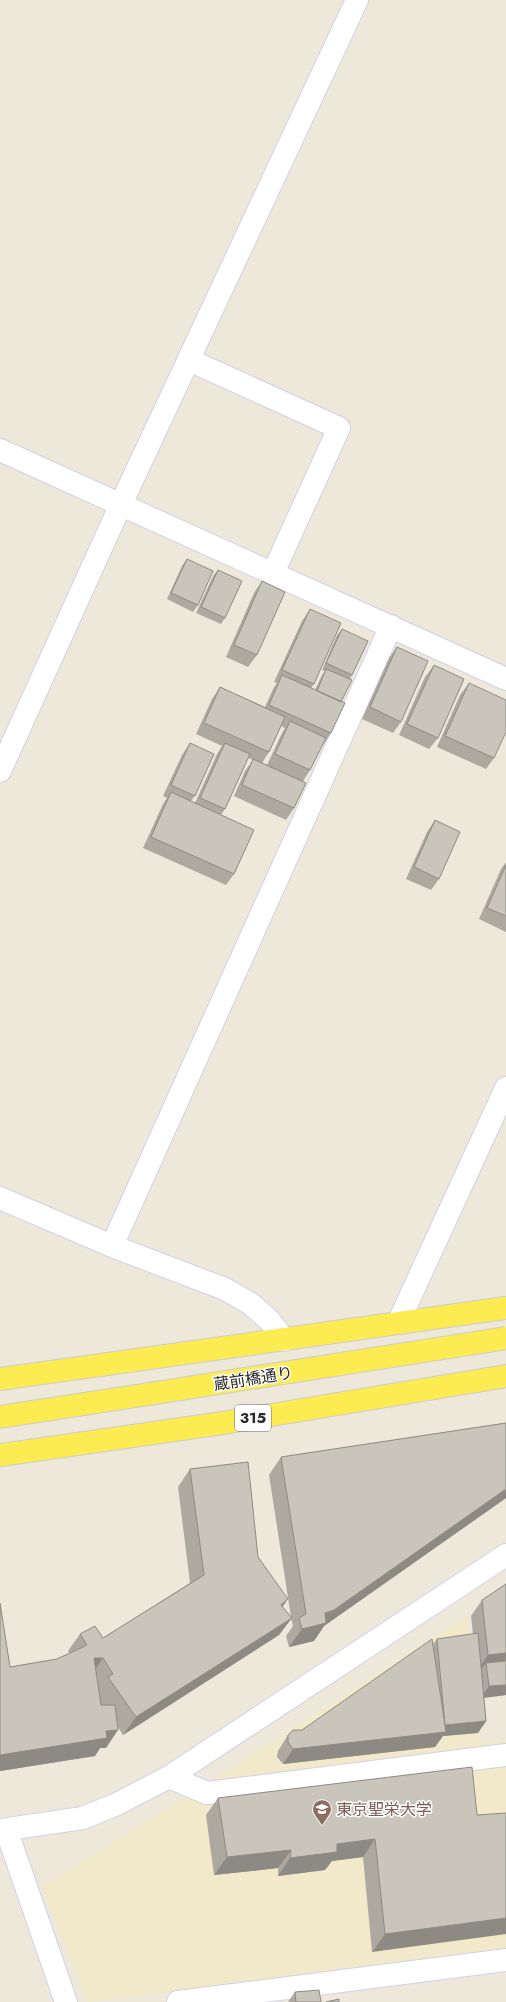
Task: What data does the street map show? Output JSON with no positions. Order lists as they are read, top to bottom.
{
  "streets": {
    "main road": ["蔵前橋通り", "315"]
  },
  "places": {
    "school or university": ["東京聖栄大学"]
  }
}
